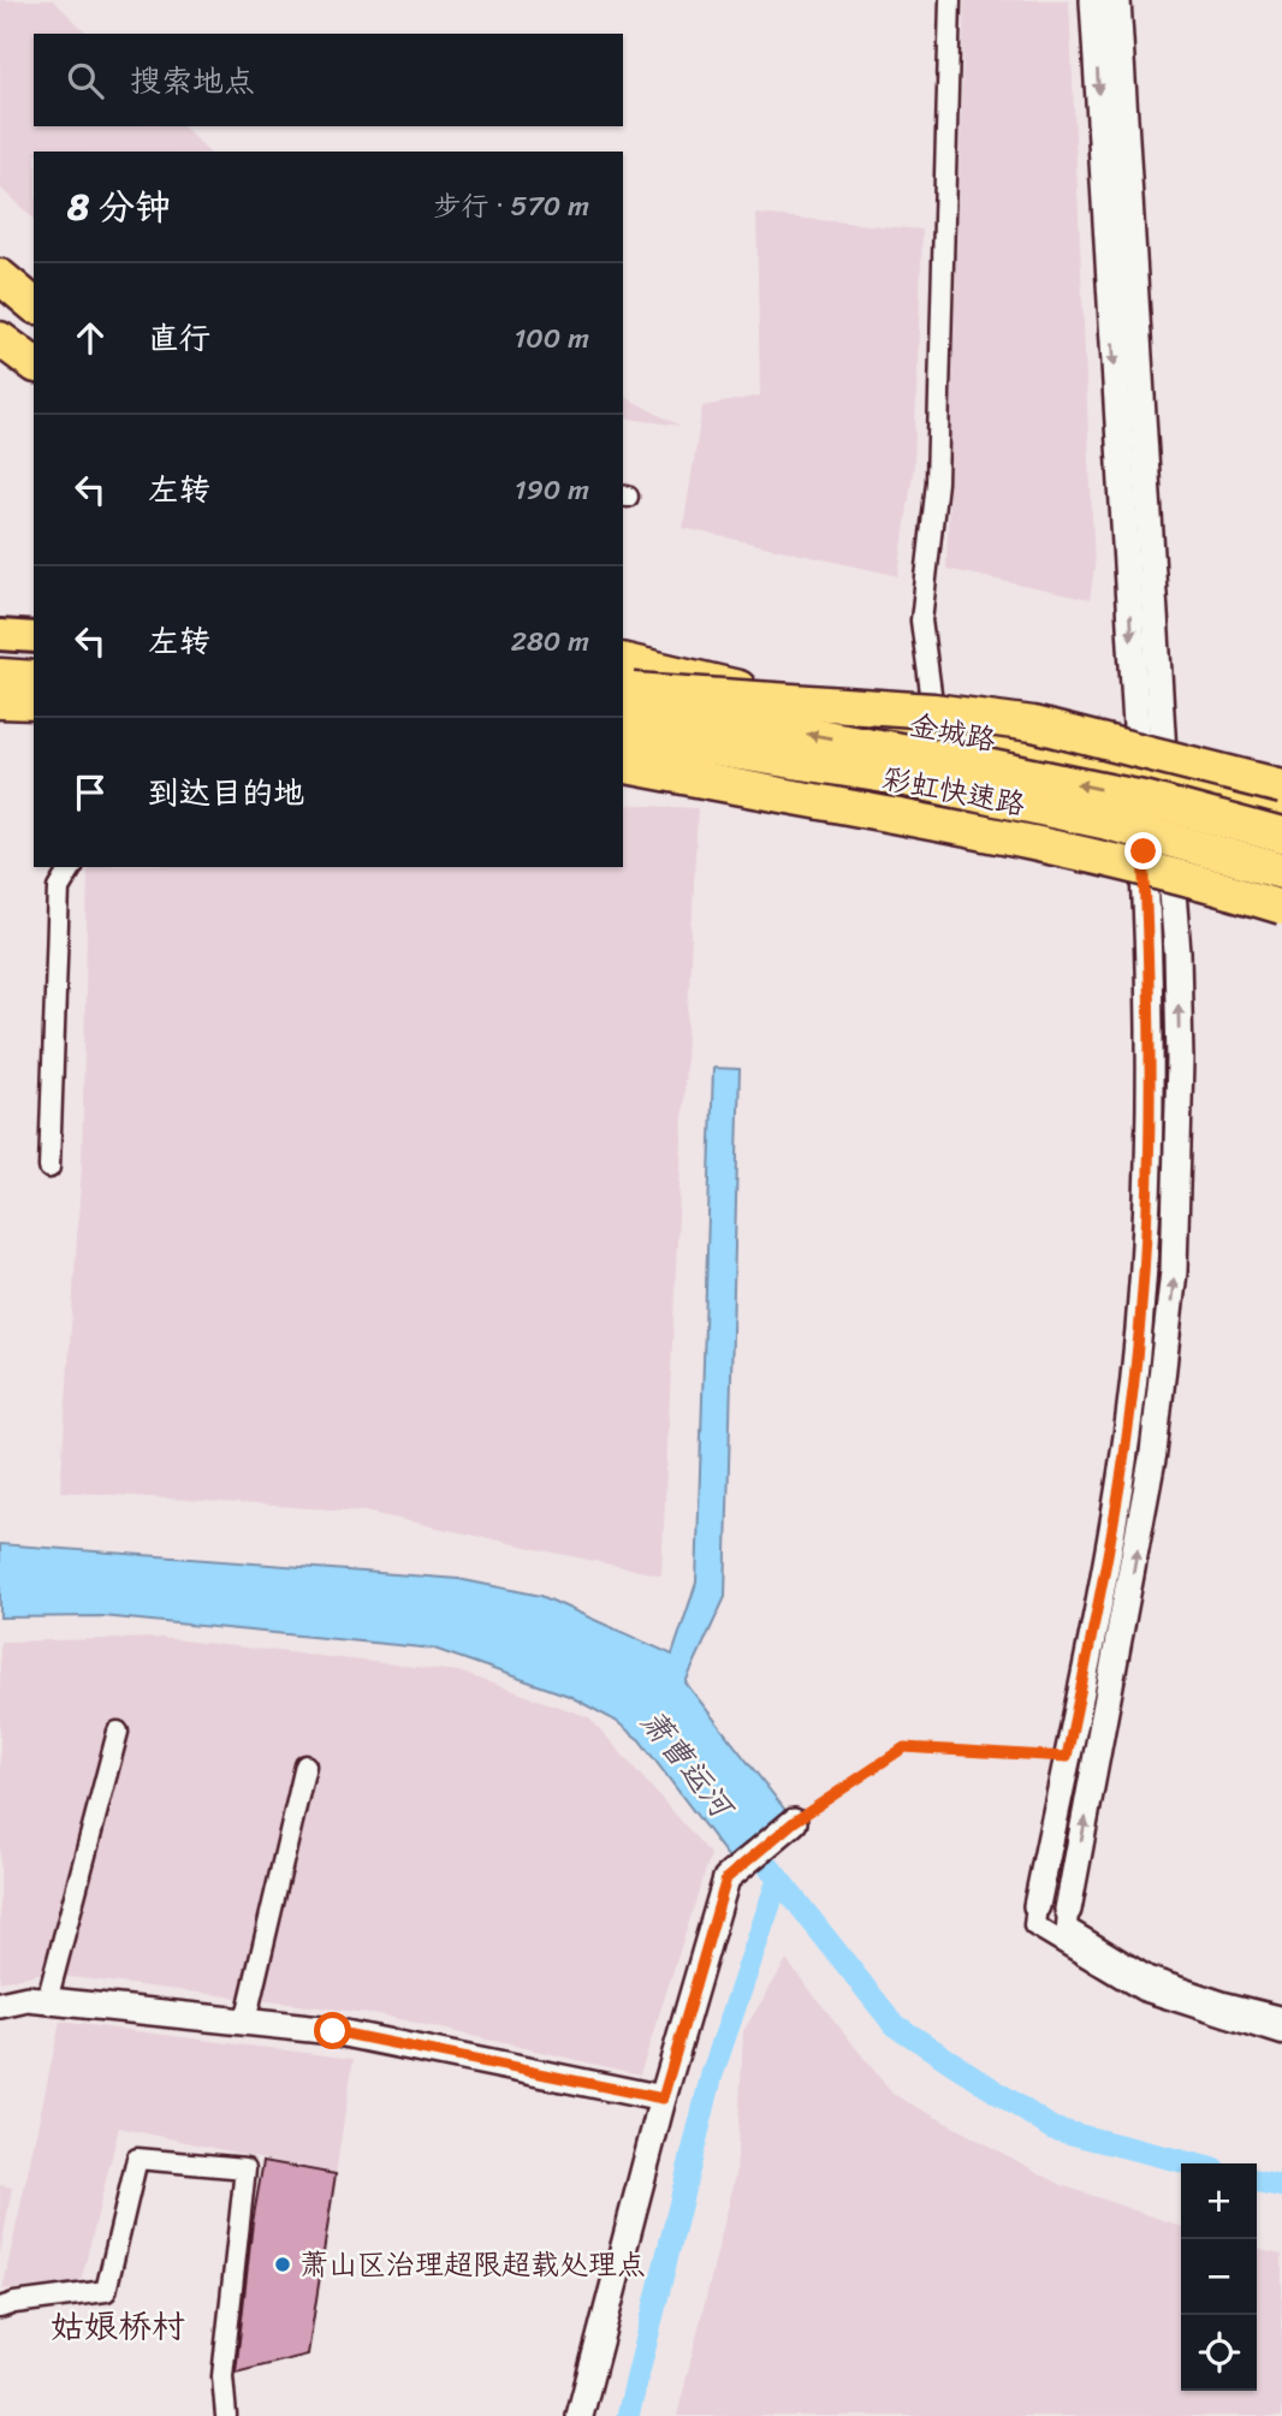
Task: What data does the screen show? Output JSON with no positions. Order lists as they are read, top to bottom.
{
  "streets": {
    "highway": ["金城路", "彩虹快速路"]
  },
  "districts": ["姑娘桥村"],
  "water": ["萧曹运河"],
  "places": ["萧山区治理超限超载处理点"],
  "page": {
    "search": "搜索地点",
    "heading": ["8 分钟", "步行 · 570 m"],
    "list": [
      ["直行", "100 m"],
      ["左转", "190 m"],
      ["左转", "280 m"],
      "到达目的地"
    ],
    "map_buttons": ["+", "−"]
  }
}
